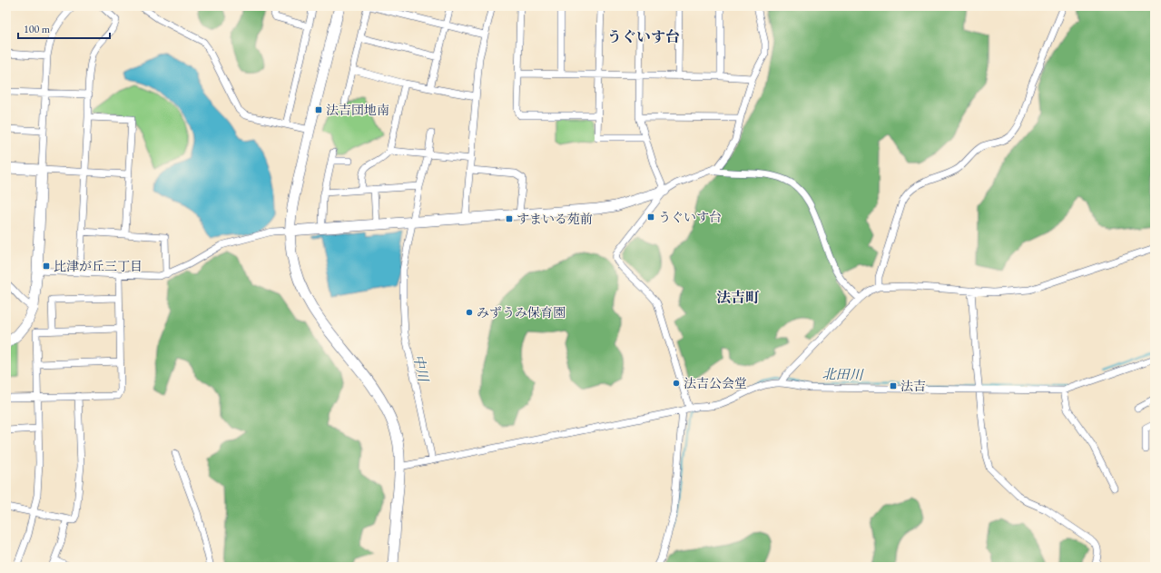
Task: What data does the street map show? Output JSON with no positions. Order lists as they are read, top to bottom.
{
  "districts": ["うぐいす台", "法吉町"],
  "water": ["中川", "北田川"],
  "places": {
    "transit": [
      "法吉団地南",
      "うぐいす台",
      "すまいる苑前",
      "比津が丘三丁目",
      "法吉"
    ],
    "other": ["みずうみ保育園", "法吉公会堂"]
  },
  "scale_bar": "100 m"
}
